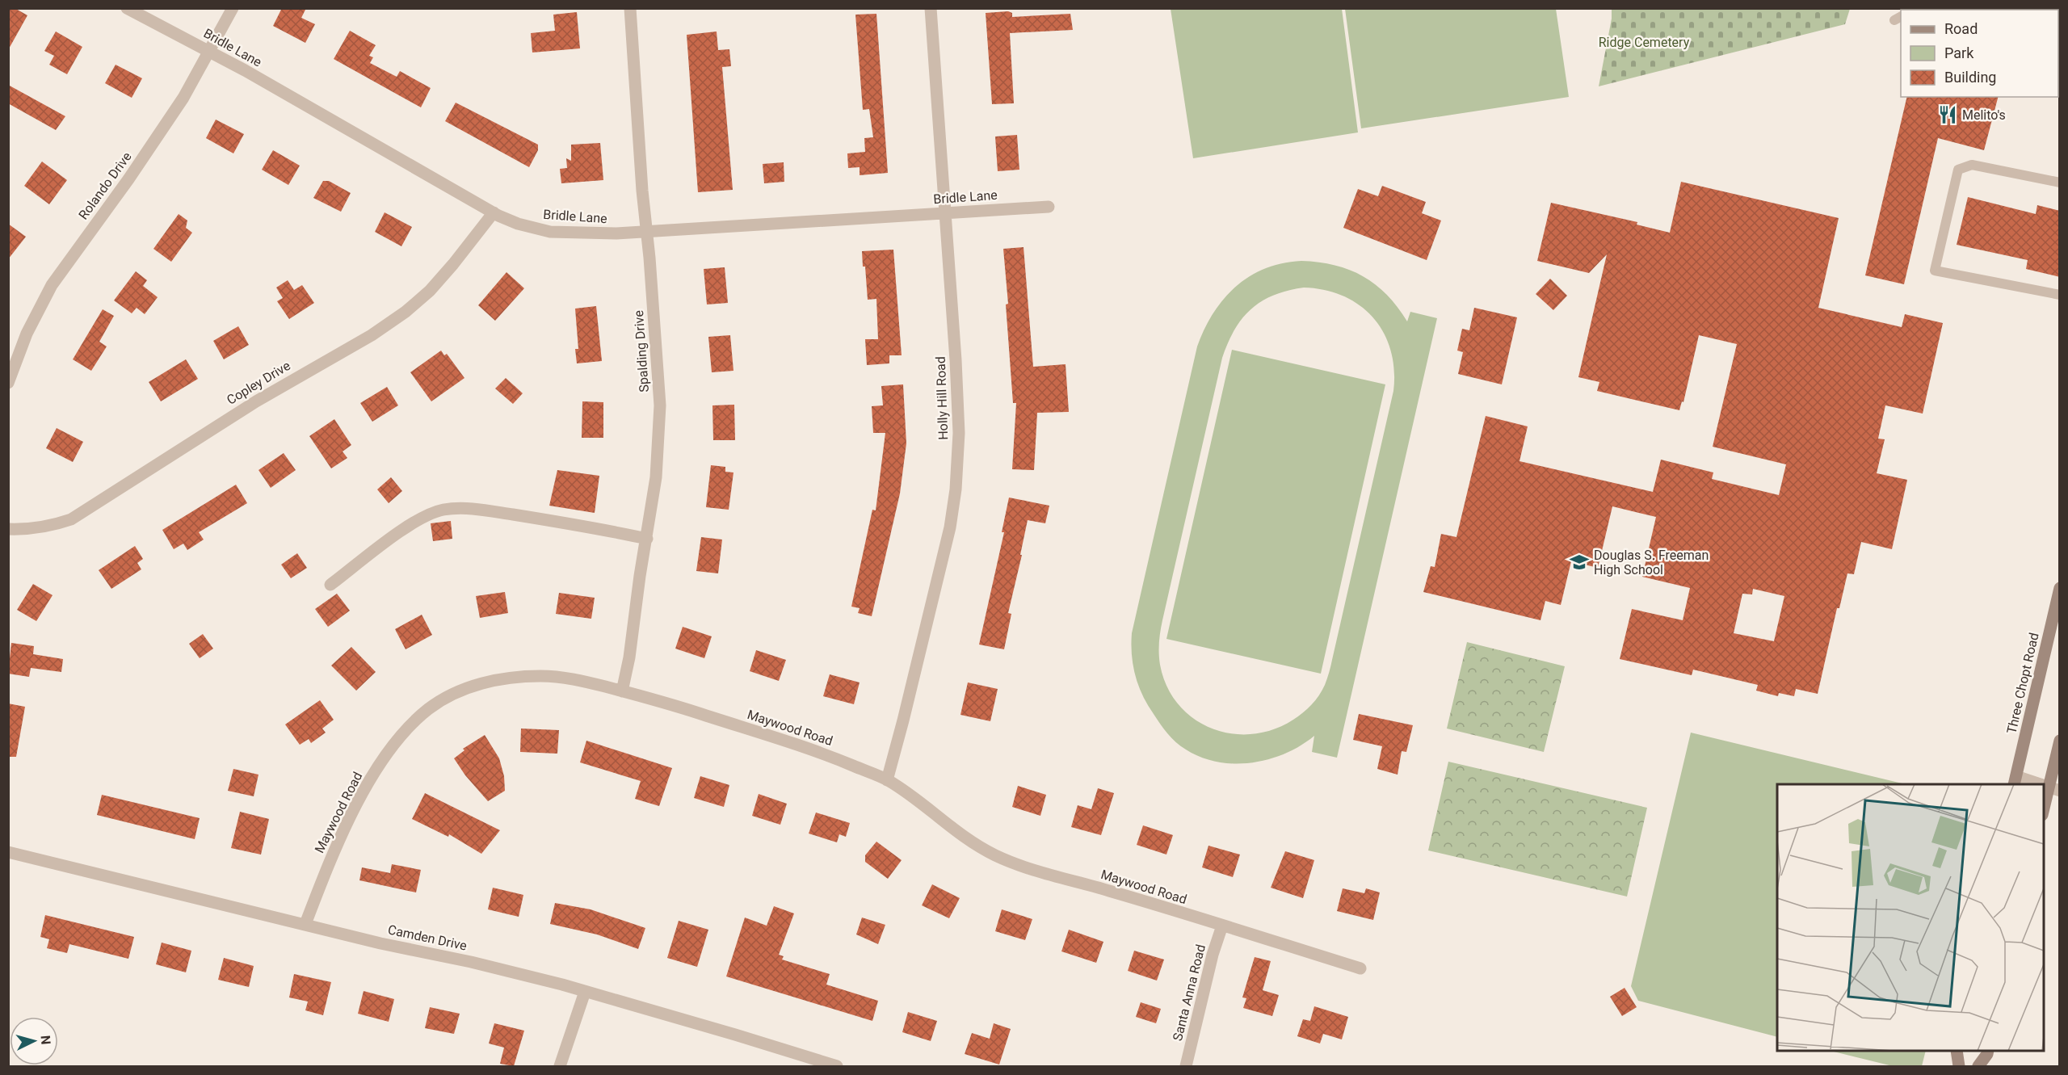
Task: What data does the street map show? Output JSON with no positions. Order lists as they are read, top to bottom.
{
  "streets": {
    "main road": ["Three Chopt Road"],
    "street": [
      "Bridle Lane",
      "Rolando Drive",
      "Spalding Drive",
      "Copley Drive",
      "Holly Hill Road",
      "Maywood Road",
      "Camden Drive",
      "Santa Anna Road"
    ]
  },
  "crossings": [
    ["Bridle Lane", "Rolando Drive"],
    ["Bridle Lane", "Spalding Drive"],
    ["Bridle Lane", "Copley Drive"],
    ["Bridle Lane", "Holly Hill Road"],
    ["Spalding Drive", "Maywood Road"],
    ["Holly Hill Road", "Maywood Road"],
    ["Maywood Road", "Camden Drive"],
    ["Maywood Road", "Santa Anna Road"]
  ],
  "parks": ["Ridge Cemetery"],
  "places": {
    "restaurant": ["Melito's"],
    "school or university": ["Douglas S. Freeman High School"]
  },
  "legend": ["Road", "Park", "Building"],
  "north": "right"
}
